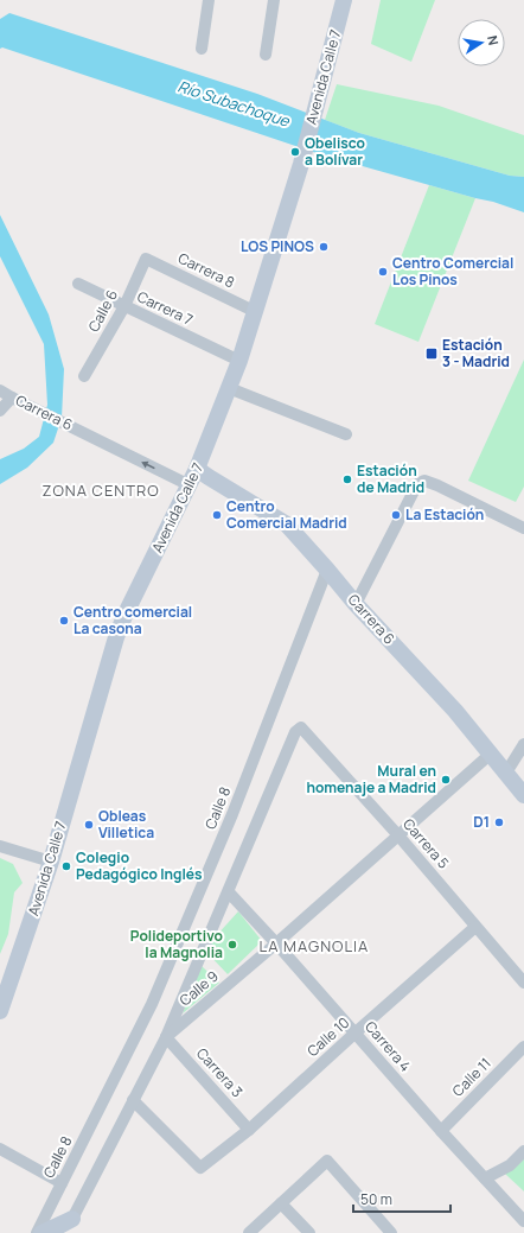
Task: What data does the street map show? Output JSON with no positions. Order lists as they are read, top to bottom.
{
  "streets": {
    "main road": ["Avenida Calle 7", "Carrera 6"],
    "street": [
      "Carrera 8",
      "Carrera 7",
      "Calle 6",
      "Calle 8",
      "Carrera 5",
      "Calle 9",
      "Calle 10",
      "Carrera 4",
      "Carrera 3",
      "Calle 11"
    ]
  },
  "crossings": [
    ["Avenida Calle 7", "Carrera 8"],
    ["Avenida Calle 7", "Carrera 7"],
    ["Avenida Calle 7", "Carrera 6"],
    ["Carrera 8", "Calle 6"],
    ["Carrera 7", "Calle 6"],
    ["Carrera 6", "Calle 8"],
    ["Carrera 6", "Calle 9"],
    ["Carrera 5", "Calle 9"],
    ["Carrera 5", "Calle 10"],
    ["Carrera 5", "Carrera 4"],
    ["Calle 9", "Calle 10"],
    ["Calle 9", "Carrera 4"],
    ["Calle 9", "Carrera 3"],
    ["Calle 10", "Carrera 4"],
    ["Calle 10", "Carrera 3"],
    ["Carrera 4", "Calle 11"]
  ],
  "districts": ["ZONA CENTRO", "LA MAGNOLIA"],
  "water": ["Río Subachoque"],
  "places": {
    "other": [
      "Obelisco a Bolívar",
      "LOS PINOS",
      "Centro Comercial Los Pinos",
      "Estación de Madrid",
      "Centro Comercial Madrid",
      "La Estación",
      "Centro comercial La casona",
      "Mural en homenaje a Madrid",
      "D1",
      "Obleas Villetica",
      "Colegio Pedagógico Inglés",
      "Polideportivo la Magnolia"
    ],
    "transit": ["Estación 3 - Madrid"]
  },
  "scale_bar": "50 m",
  "north": "right"
}
